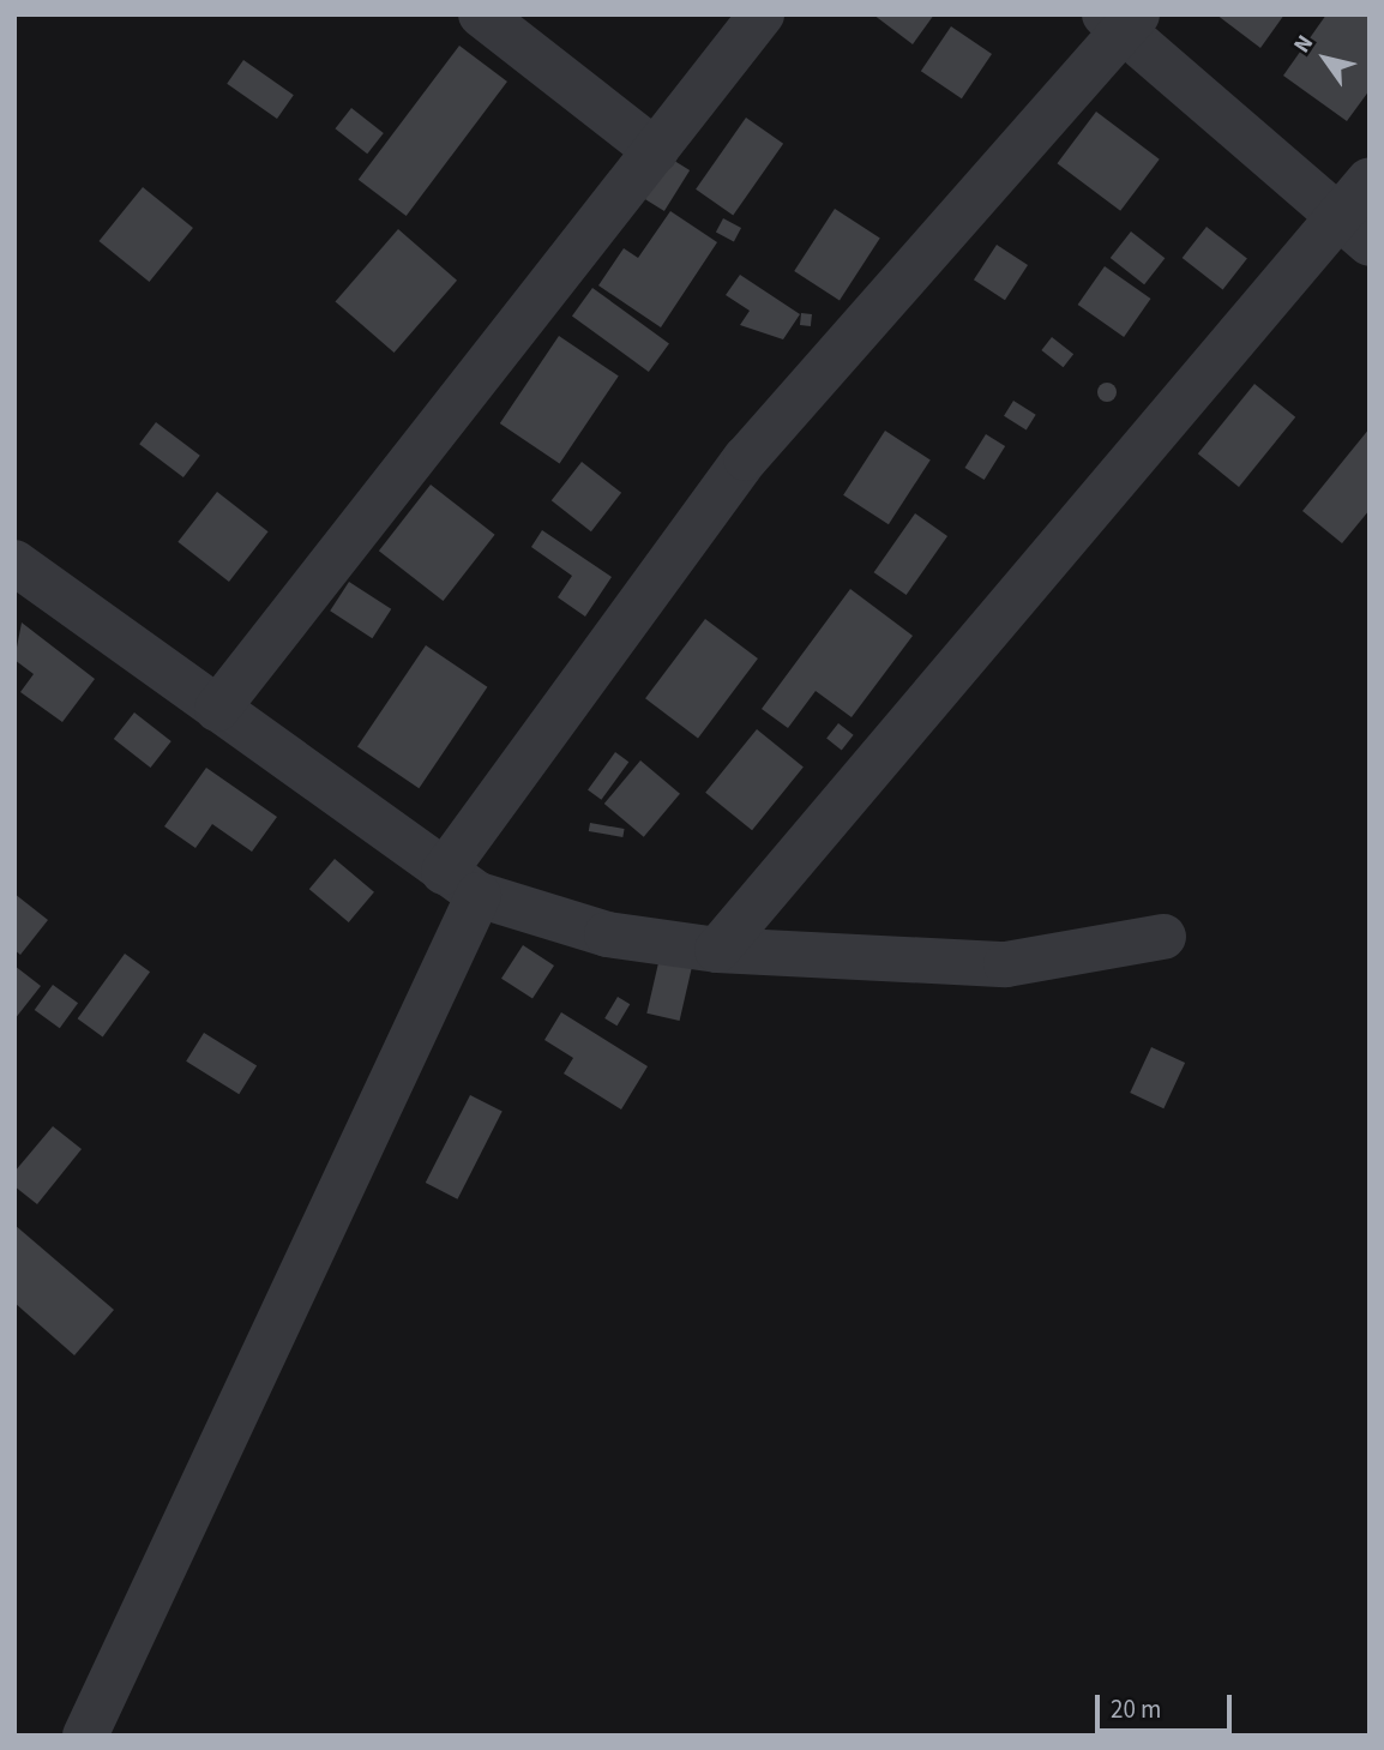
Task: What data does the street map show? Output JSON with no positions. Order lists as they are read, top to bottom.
{
  "scale_bar": "20 m",
  "north": "top left"
}
